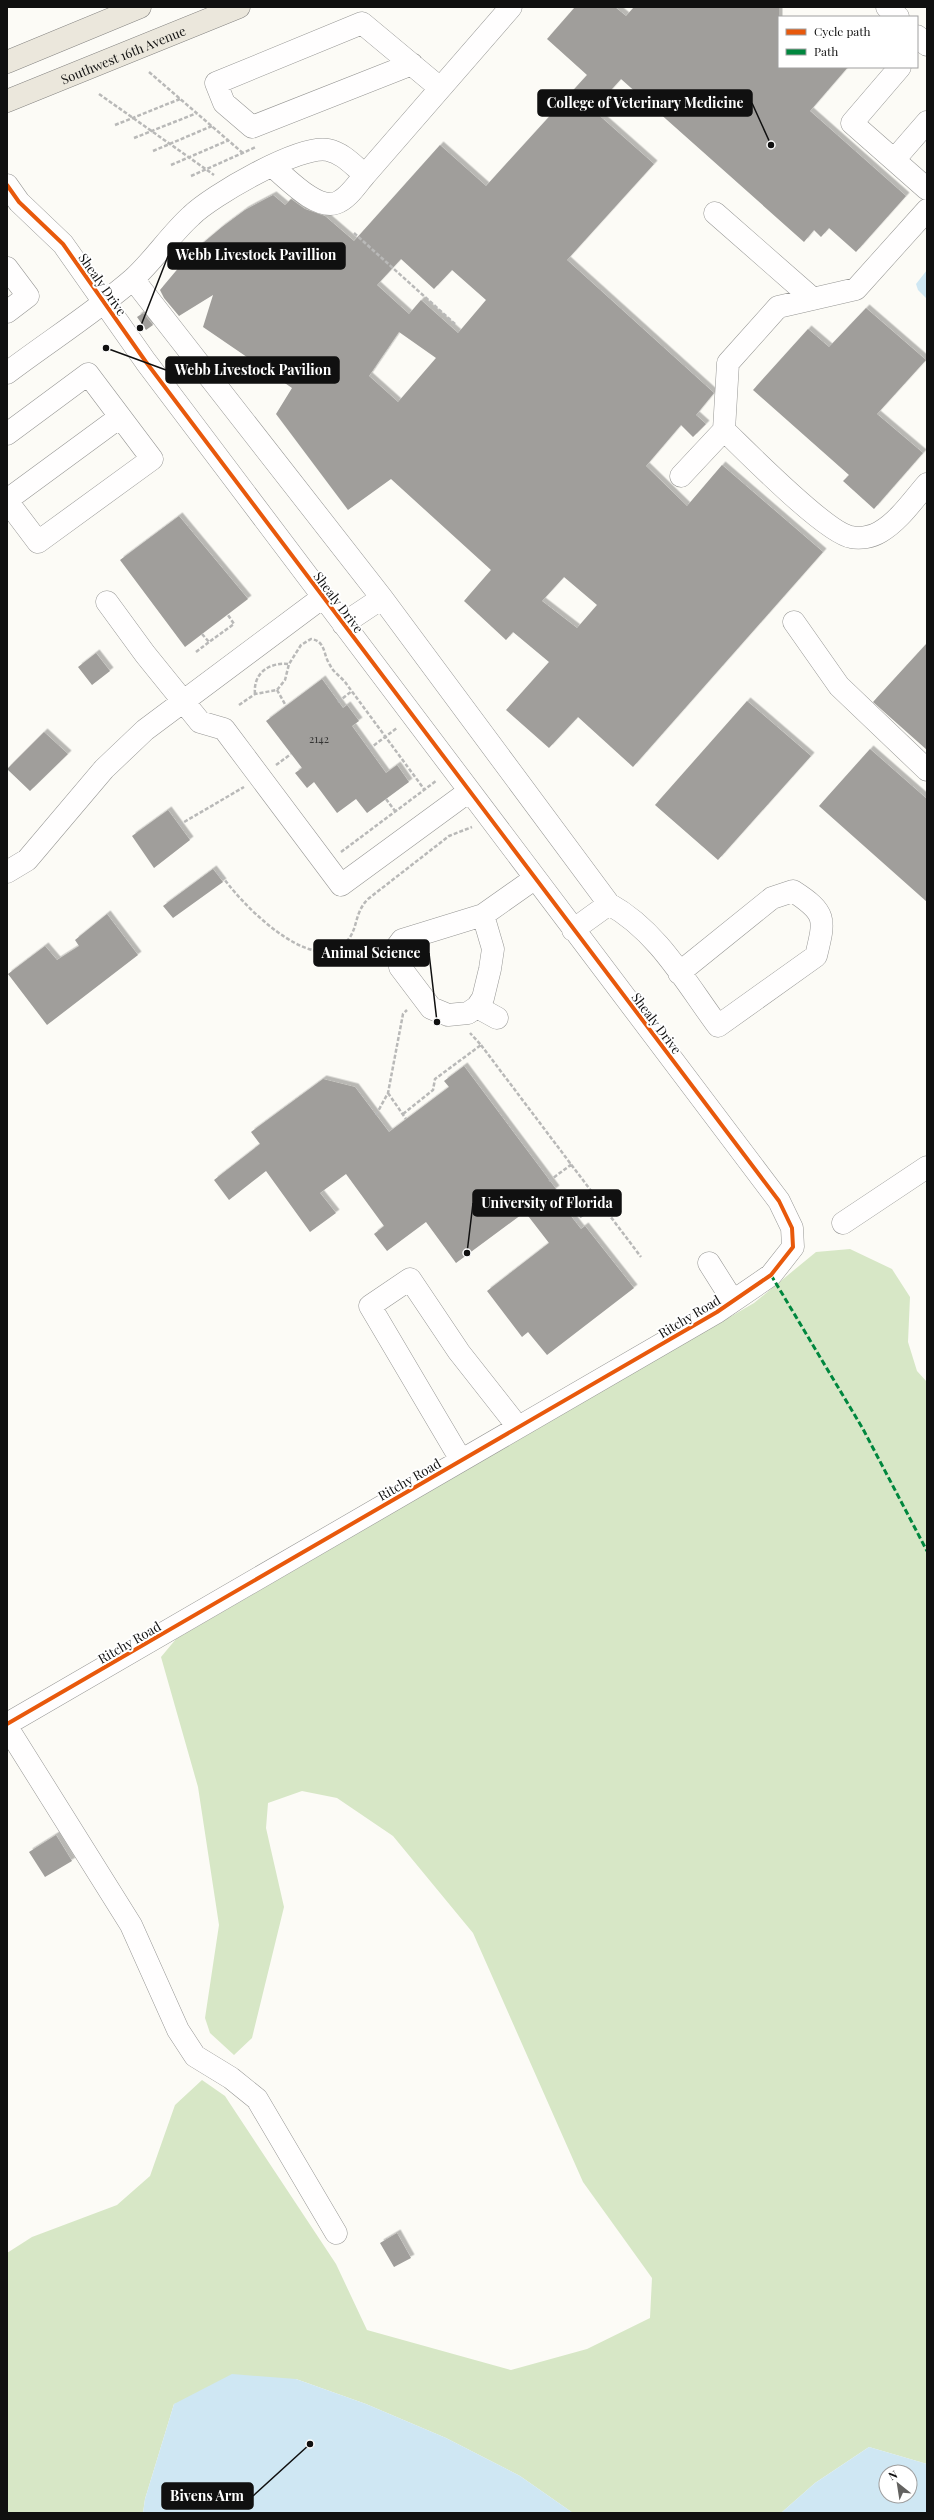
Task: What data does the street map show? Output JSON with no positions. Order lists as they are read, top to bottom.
{
  "streets": {
    "main road": ["Southwest 16th Avenue"],
    "street": ["Shealy Drive", "Ritchy Road"]
  },
  "crossings": [
    ["Shealy Drive", "Ritchy Road"]
  ],
  "places": [
    "College of Veterinary Medicine",
    "Webb Livestock Pavillion",
    "Webb Livestock Pavilion",
    "Animal Science",
    "University of Florida",
    "Bivens Arm"
  ],
  "house_numbers": ["2142"],
  "legend": ["Cycle path", "Path"],
  "north": "top left"
}
